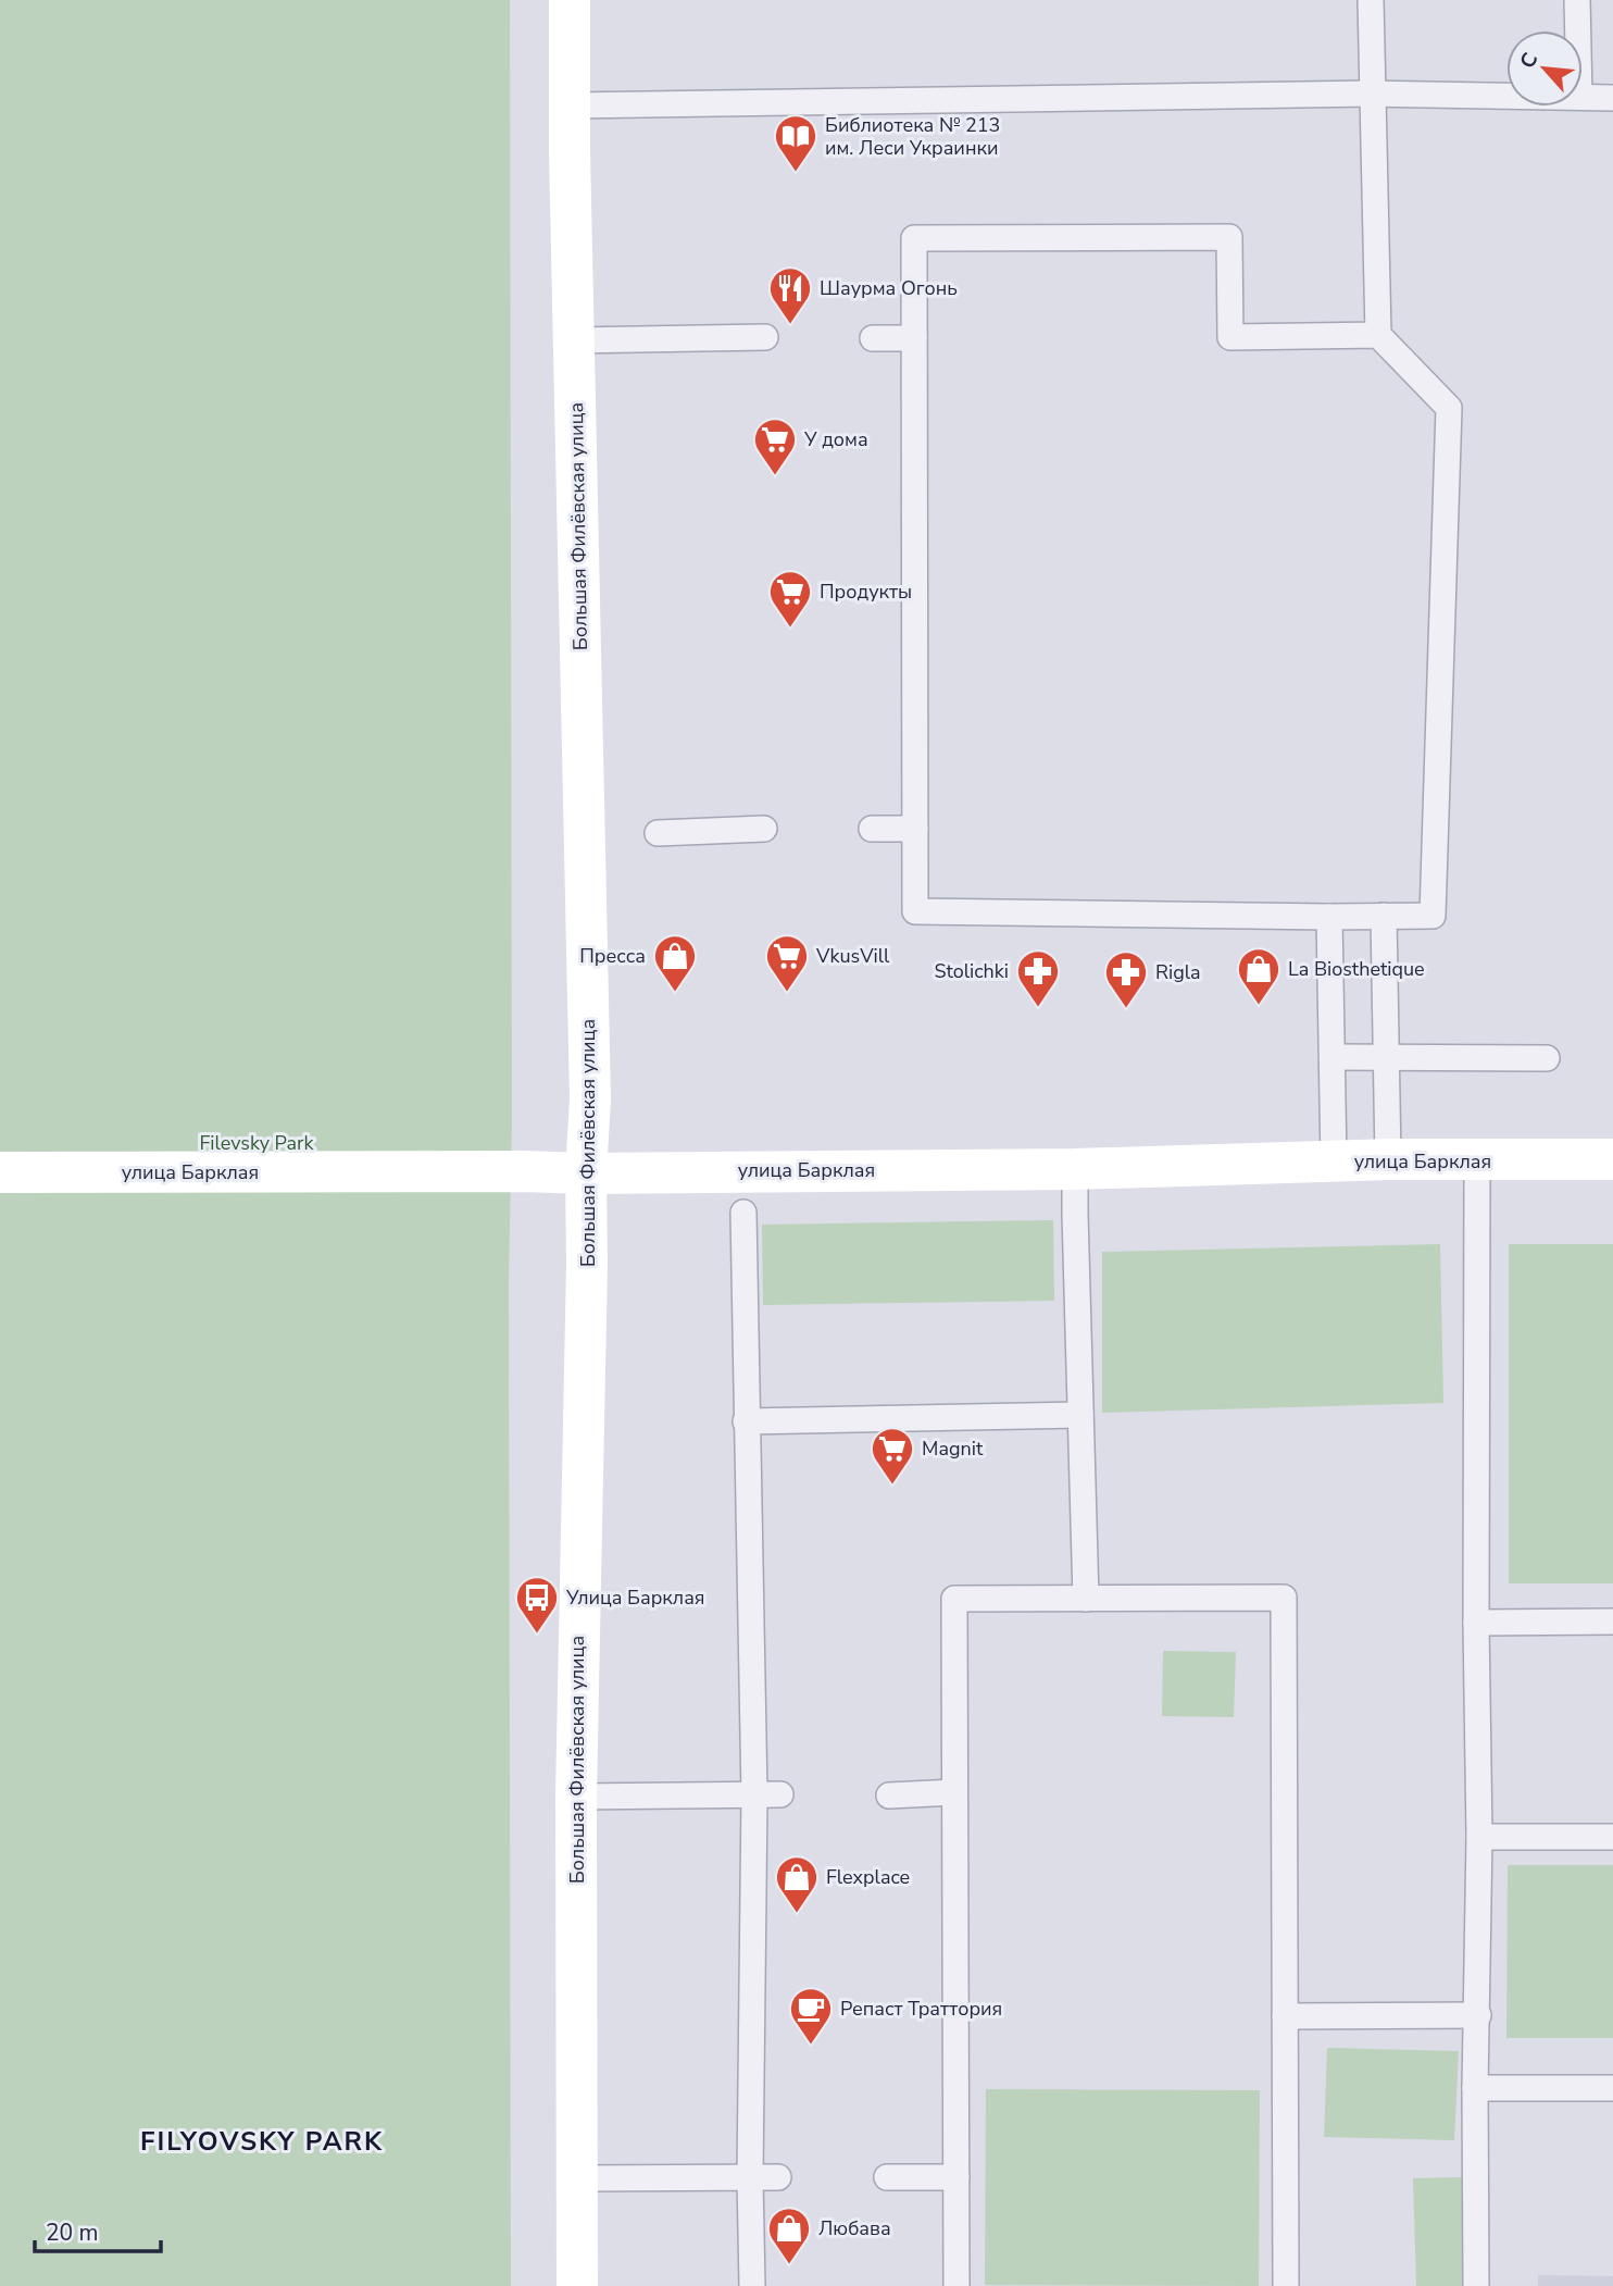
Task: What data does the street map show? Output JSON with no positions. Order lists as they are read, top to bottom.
{
  "streets": {
    "main road": ["Большая Филёвская улица", "улица Барклая"]
  },
  "crossings": [
    ["Большая Филёвская улица", "улица Барклая"]
  ],
  "districts": ["FILYOVSKY PARK"],
  "parks": ["Filevsky Park"],
  "places": {
    "library": ["Библиотека № 213 им. Леси Украинки"],
    "restaurant": ["Шаурма Огонь"],
    "supermarket": [
      "У дома",
      "Продукты",
      "VkusVill",
      "Magnit"
    ],
    "shop": [
      "Пресса",
      "La Biosthetique",
      "Flexplace",
      "Любава"
    ],
    "pharmacy": ["Stolichki", "Rigla"],
    "bus stop": ["Улица Барклая"],
    "cafe": ["Репаст Траттория"]
  },
  "scale_bar": "20 m",
  "north": "top left"
}
